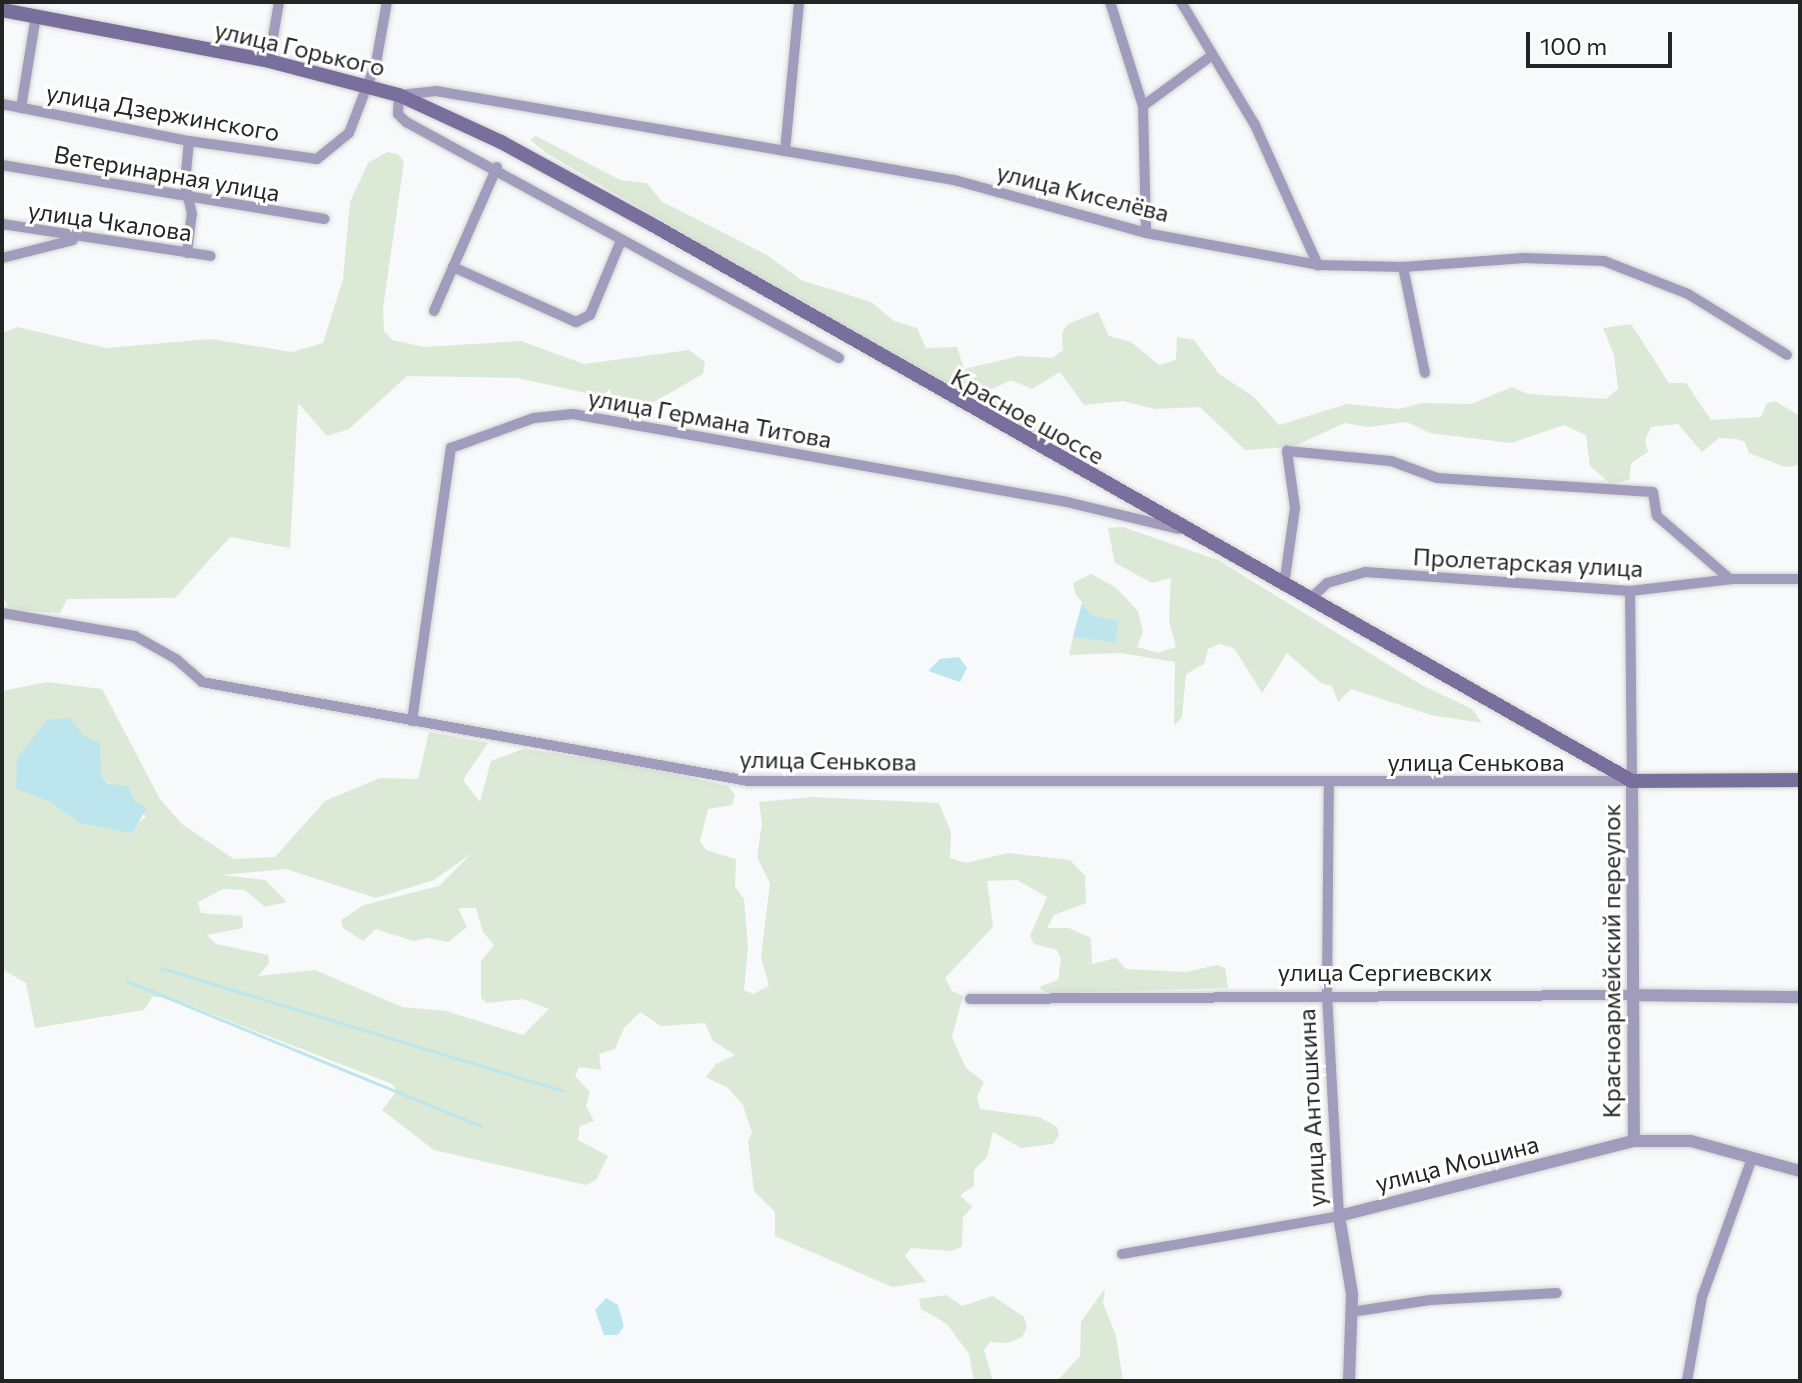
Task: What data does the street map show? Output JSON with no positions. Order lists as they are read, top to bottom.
{
  "streets": {
    "main road": ["улица Горького", "Красное шоссе"],
    "street": [
      "улица Дзержинского",
      "Ветеринарная улица",
      "улица Киселёва",
      "улица Чкалова",
      "улица Германа Титова",
      "Пролетарская улица",
      "улица Сенькова",
      "Красноармейский переулок",
      "улица Сергиевских",
      "улица Антошкина",
      "улица Мошина"
    ]
  },
  "crossings": [
    ["улица Горького", "улица Дзержинского"],
    ["улица Горького", "улица Киселёва"],
    ["улица Горького", "Красное шоссе"],
    ["улица Киселёва", "Красное шоссе"],
    ["Красное шоссе", "улица Германа Титова"],
    ["Красное шоссе", "Пролетарская улица"],
    ["Красное шоссе", "улица Сенькова"],
    ["Красное шоссе", "Красноармейский переулок"],
    ["улица Германа Титова", "улица Сенькова"],
    ["улица Сенькова", "Красноармейский переулок"],
    ["улица Сенькова", "улица Антошкина"],
    ["Красноармейский переулок", "улица Сергиевских"],
    ["Красноармейский переулок", "улица Мошина"],
    ["улица Сергиевских", "улица Антошкина"],
    ["улица Антошкина", "улица Мошина"]
  ],
  "scale_bar": "100 m"
}
